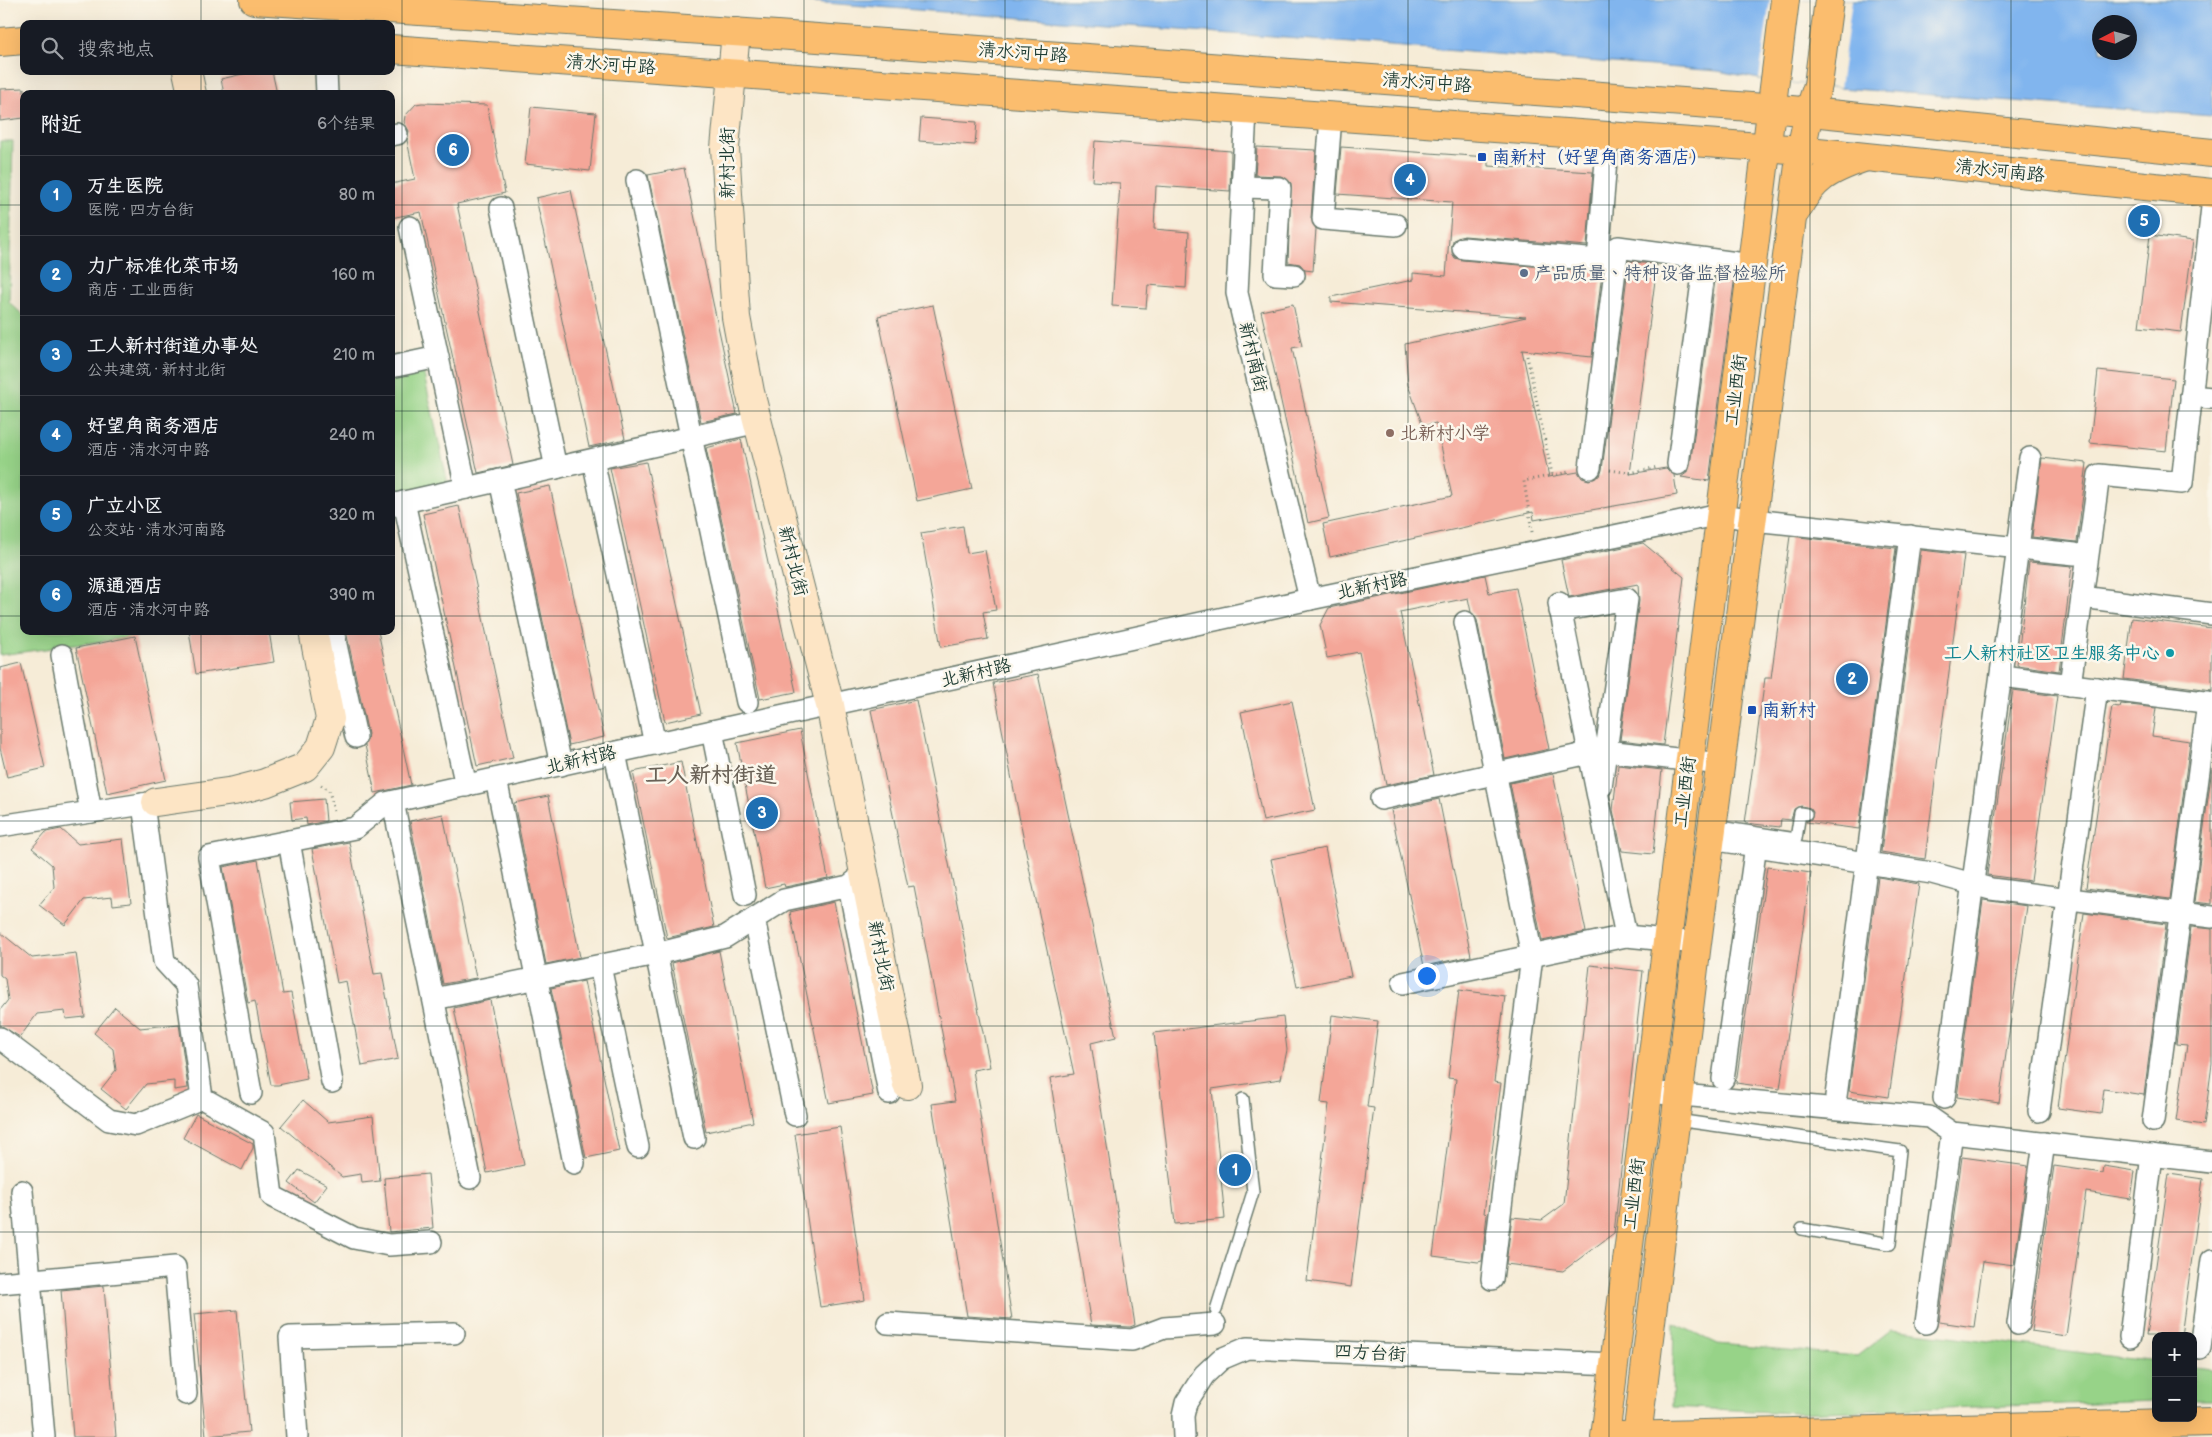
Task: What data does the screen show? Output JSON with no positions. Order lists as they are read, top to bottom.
{
  "streets": {
    "main road": ["清水河中路", "清水河南路", "工业西街"],
    "street": [
      "新村北街",
      "新村南街",
      "北新村路",
      "四方台街"
    ]
  },
  "crossings": [
    ["清水河中路", "新村北街"],
    ["清水河中路", "清水河南路"],
    ["清水河中路", "新村南街"],
    ["清水河中路", "工业西街"],
    ["新村北街", "北新村路"],
    ["清水河南路", "工业西街"],
    ["新村南街", "北新村路"],
    ["工业西街", "北新村路"],
    ["工业西街", "四方台街"]
  ],
  "districts": ["工人新村街道"],
  "places": {
    "transit": ["南新村（好望角商务酒店）", "南新村"],
    "other": ["产品质量、特种设备监督检验所", "北新村小学", "工人新村社区卫生服务中心"]
  },
  "north": "left",
  "page": {
    "search": "搜索地点",
    "heading": ["附近", "6个结果"],
    "pins": [
      "6",
      "4",
      "5",
      "2",
      "3",
      "1"
    ],
    "list": [
      {
        "mark": "1",
        "name": "万生医院",
        "note": "医院 · 四方台街",
        "value": "80 m"
      },
      {
        "mark": "2",
        "name": "力广标准化菜市场",
        "note": "商店 · 工业西街",
        "value": "160 m"
      },
      {
        "mark": "3",
        "name": "工人新村街道办事处",
        "note": "公共建筑 · 新村北街",
        "value": "210 m"
      },
      {
        "mark": "4",
        "name": "好望角商务酒店",
        "note": "酒店 · 清水河中路",
        "value": "240 m"
      },
      {
        "mark": "5",
        "name": "广立小区",
        "note": "公交站 · 清水河南路",
        "value": "320 m"
      },
      {
        "mark": "6",
        "name": "源通酒店",
        "note": "酒店 · 清水河中路",
        "value": "390 m"
      }
    ],
    "map_buttons": ["+", "−"]
  }
}
